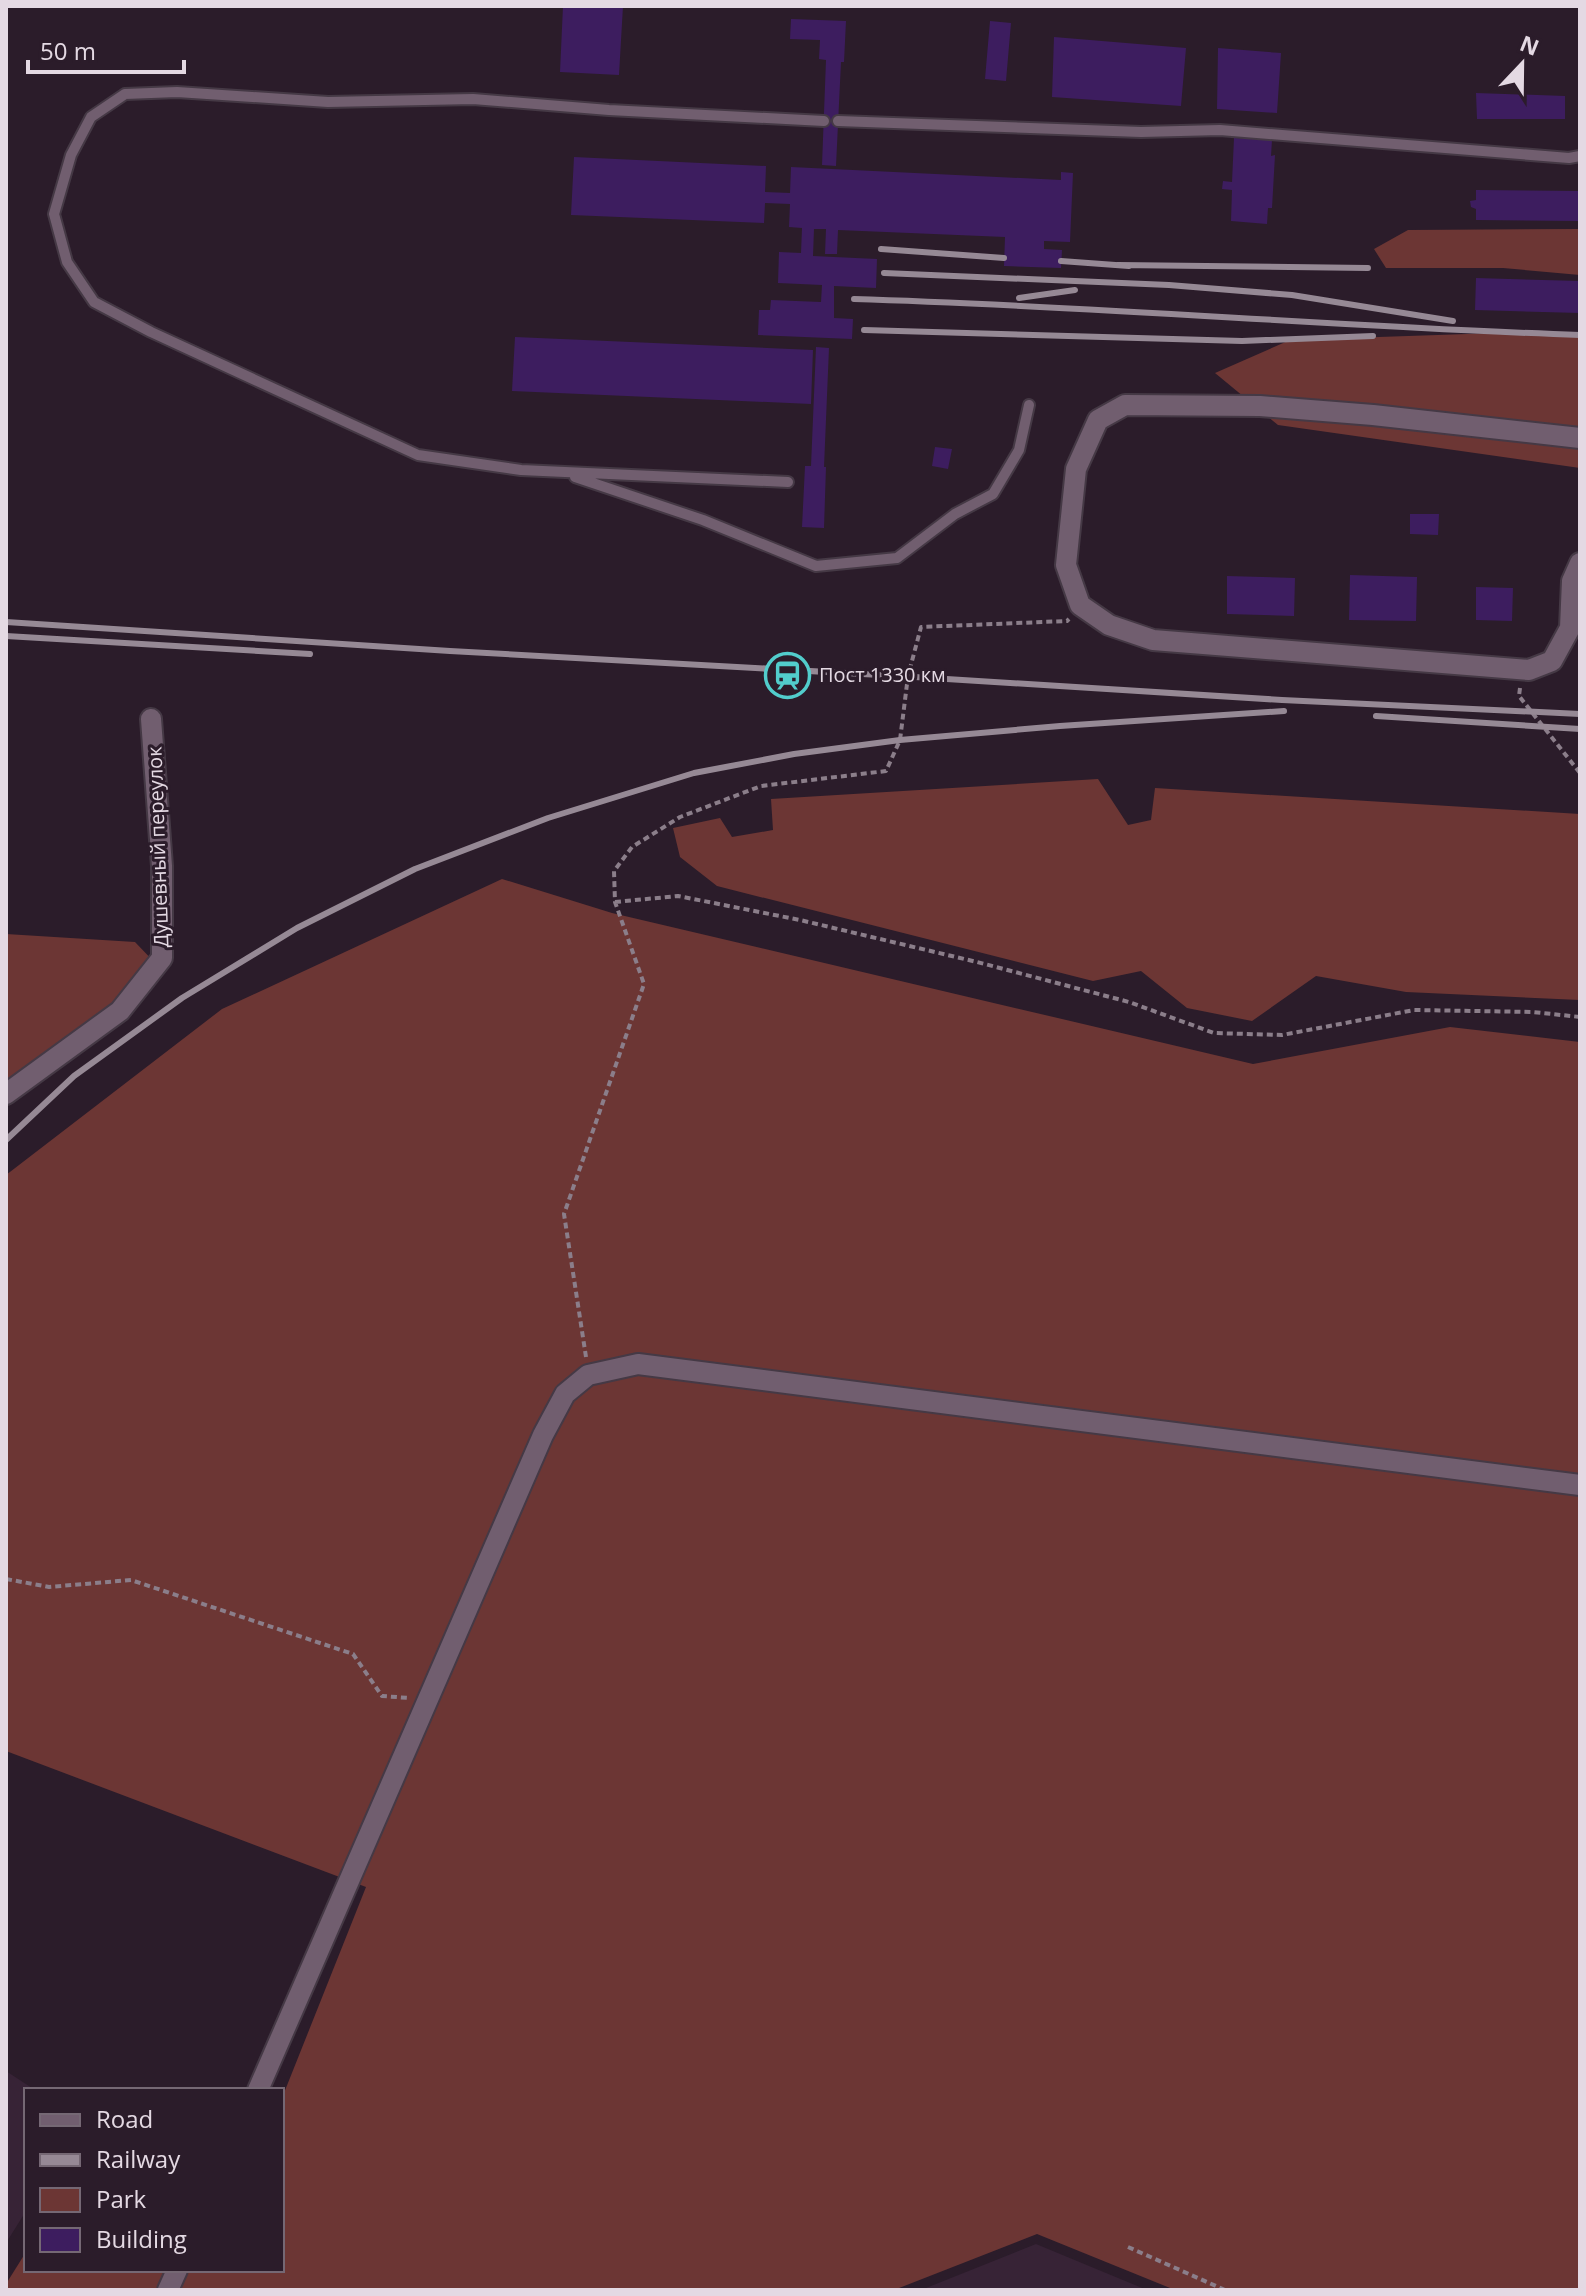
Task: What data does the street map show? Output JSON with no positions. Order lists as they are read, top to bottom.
{
  "streets": {
    "street": ["Душевный переулок"]
  },
  "places": {
    "station": ["Пост 1330 км"]
  },
  "legend": [
    "Road",
    "Railway",
    "Park",
    "Building"
  ],
  "scale_bar": "50 m",
  "north": "top"
}
